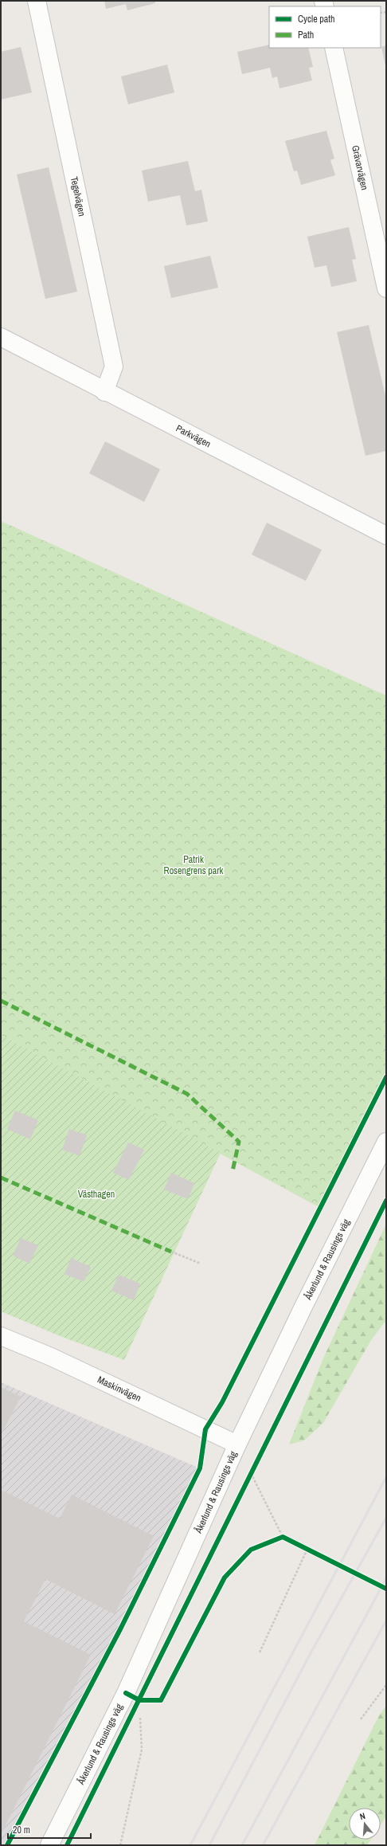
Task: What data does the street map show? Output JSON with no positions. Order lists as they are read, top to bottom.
{
  "streets": {
    "street": [
      "Grävarvägen",
      "Tegelvägen",
      "Parkvägen",
      "Åkerlund & Rausings väg",
      "Maskinvägen"
    ]
  },
  "crossings": [
    ["Tegelvägen", "Parkvägen"],
    ["Åkerlund & Rausings väg", "Maskinvägen"]
  ],
  "parks": ["Patrik Rosengrens park", "Västhagen"],
  "legend": ["Cycle path", "Path"],
  "scale_bar": "20 m",
  "north": "top"
}
